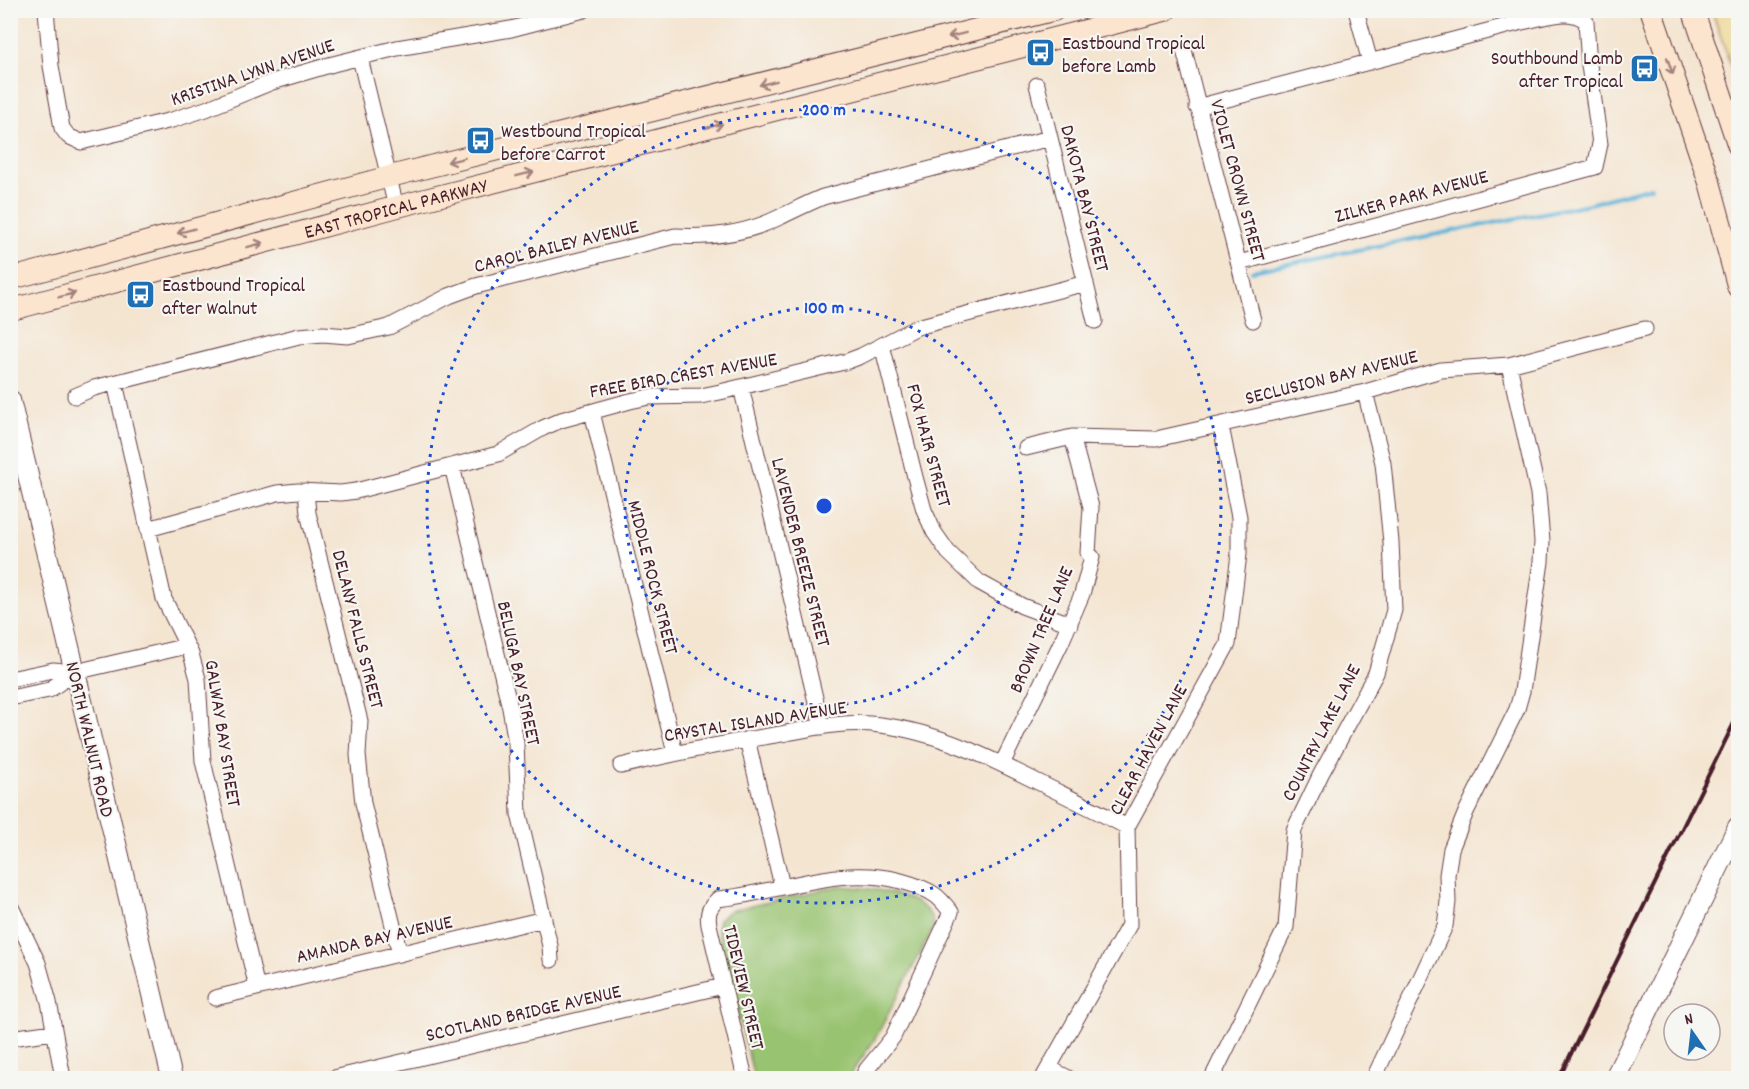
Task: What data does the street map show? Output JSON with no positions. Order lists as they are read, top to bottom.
{
  "streets": {
    "main road": ["EAST TROPICAL PARKWAY"],
    "street": [
      "KRISTINA LYNN AVENUE",
      "VIOLET CROWN STREET",
      "ZILKER PARK AVENUE",
      "DAKOTA BAY STREET",
      "CAROL BAILEY AVENUE",
      "FREE BIRD CREST AVENUE",
      "SECLUSION BAY AVENUE",
      "FOX HAIR STREET",
      "LAVENDER BREEZE STREET",
      "MIDDLE ROCK STREET",
      "DELANY FALLS STREET",
      "BROWN TREE LANE",
      "BELUGA BAY STREET",
      "CRYSTAL ISLAND AVENUE",
      "COUNTRY LAKE LANE",
      "GALWAY BAY STREET",
      "NORTH WALNUT ROAD",
      "CLEAR HAVEN LANE",
      "AMANDA BAY AVENUE",
      "TIDEVIEW STREET",
      "SCOTLAND BRIDGE AVENUE"
    ]
  },
  "crossings": [
    ["VIOLET CROWN STREET", "ZILKER PARK AVENUE"],
    ["DAKOTA BAY STREET", "CAROL BAILEY AVENUE"],
    ["DAKOTA BAY STREET", "FREE BIRD CREST AVENUE"],
    ["CAROL BAILEY AVENUE", "GALWAY BAY STREET"],
    ["FREE BIRD CREST AVENUE", "FOX HAIR STREET"],
    ["FREE BIRD CREST AVENUE", "LAVENDER BREEZE STREET"],
    ["FREE BIRD CREST AVENUE", "MIDDLE ROCK STREET"],
    ["FREE BIRD CREST AVENUE", "DELANY FALLS STREET"],
    ["FREE BIRD CREST AVENUE", "BELUGA BAY STREET"],
    ["FREE BIRD CREST AVENUE", "GALWAY BAY STREET"],
    ["SECLUSION BAY AVENUE", "BROWN TREE LANE"],
    ["SECLUSION BAY AVENUE", "COUNTRY LAKE LANE"],
    ["SECLUSION BAY AVENUE", "CLEAR HAVEN LANE"],
    ["FOX HAIR STREET", "BROWN TREE LANE"],
    ["LAVENDER BREEZE STREET", "CRYSTAL ISLAND AVENUE"],
    ["MIDDLE ROCK STREET", "CRYSTAL ISLAND AVENUE"],
    ["DELANY FALLS STREET", "AMANDA BAY AVENUE"],
    ["BROWN TREE LANE", "CRYSTAL ISLAND AVENUE"],
    ["BELUGA BAY STREET", "AMANDA BAY AVENUE"],
    ["CRYSTAL ISLAND AVENUE", "CLEAR HAVEN LANE"],
    ["GALWAY BAY STREET", "AMANDA BAY AVENUE"],
    ["TIDEVIEW STREET", "SCOTLAND BRIDGE AVENUE"]
  ],
  "places": {
    "bus stop": [
      "Eastbound Tropical before Lamb",
      "Southbound Lamb after Tropical",
      "Westbound Tropical before Carrot",
      "Eastbound Tropical after Walnut"
    ]
  },
  "north": "top",
  "rings": ["200 m", "100 m"]
}
